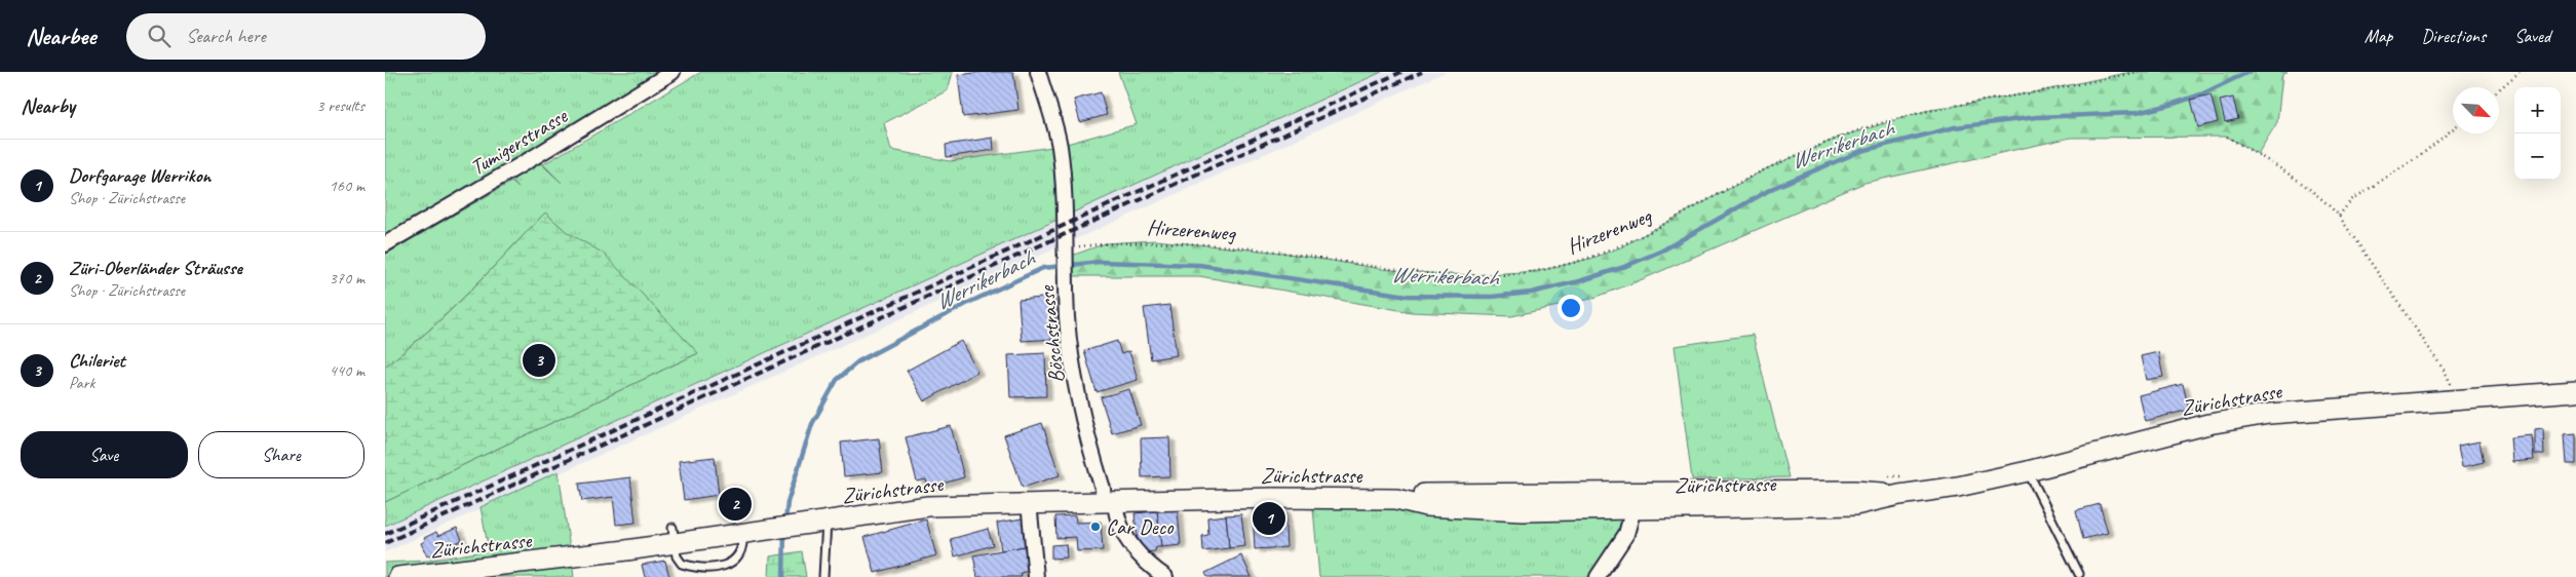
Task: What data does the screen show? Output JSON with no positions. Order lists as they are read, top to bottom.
{
  "streets": {
    "main road": ["Zürichstrasse"],
    "street": ["Tumigerstrasse", "Böschstrasse"],
    "path": ["Hirzerenweg"]
  },
  "crossings": [
    ["Hirzerenweg", "Böschstrasse"],
    ["Böschstrasse", "Zürichstrasse"]
  ],
  "water": ["Werrikerbach"],
  "places": ["Car Deco"],
  "north": "bottom right",
  "page": {
    "header": "Nearbee",
    "search": "Search here",
    "nav": ["Map", "Directions", "Saved"],
    "heading": ["Nearby", "3 results"],
    "map_buttons": ["+", "−"],
    "list": [
      {
        "mark": "1",
        "name": "Dorfgarage Werrikon",
        "note": "Shop · Zürichstrasse",
        "value": "160 m"
      },
      {
        "mark": "2",
        "name": "Züri-Oberländer Sträusse",
        "note": "Shop · Zürichstrasse",
        "value": "370 m"
      },
      {
        "mark": "3",
        "name": "Chileriet",
        "note": "Park",
        "value": "440 m"
      }
    ],
    "pins": ["3", "2", "1"],
    "buttons": ["Save", "Share"]
  }
}
